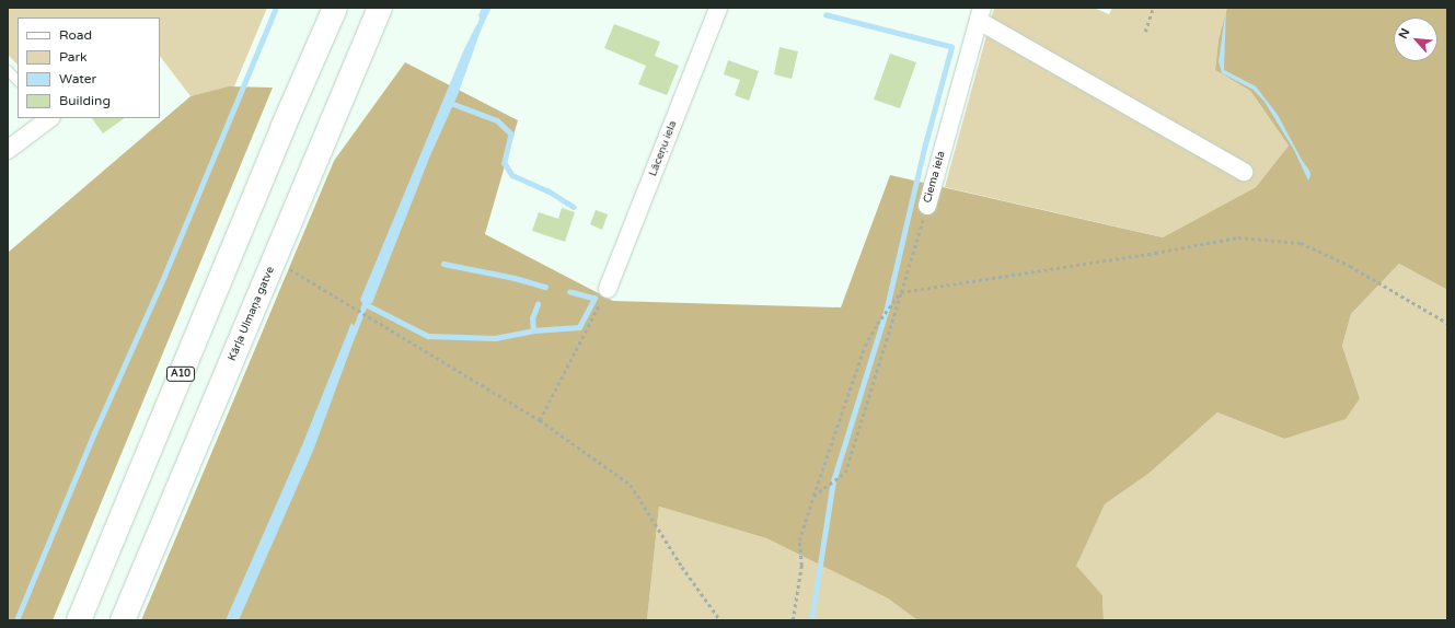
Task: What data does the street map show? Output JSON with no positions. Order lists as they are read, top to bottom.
{
  "streets": {
    "highway": ["Kārļa Ulmaņa gatve", "A10"],
    "street": ["Lāceņu iela", "Ciema iela"]
  },
  "legend": [
    "Road",
    "Park",
    "Water",
    "Building"
  ],
  "north": "top left"
}
